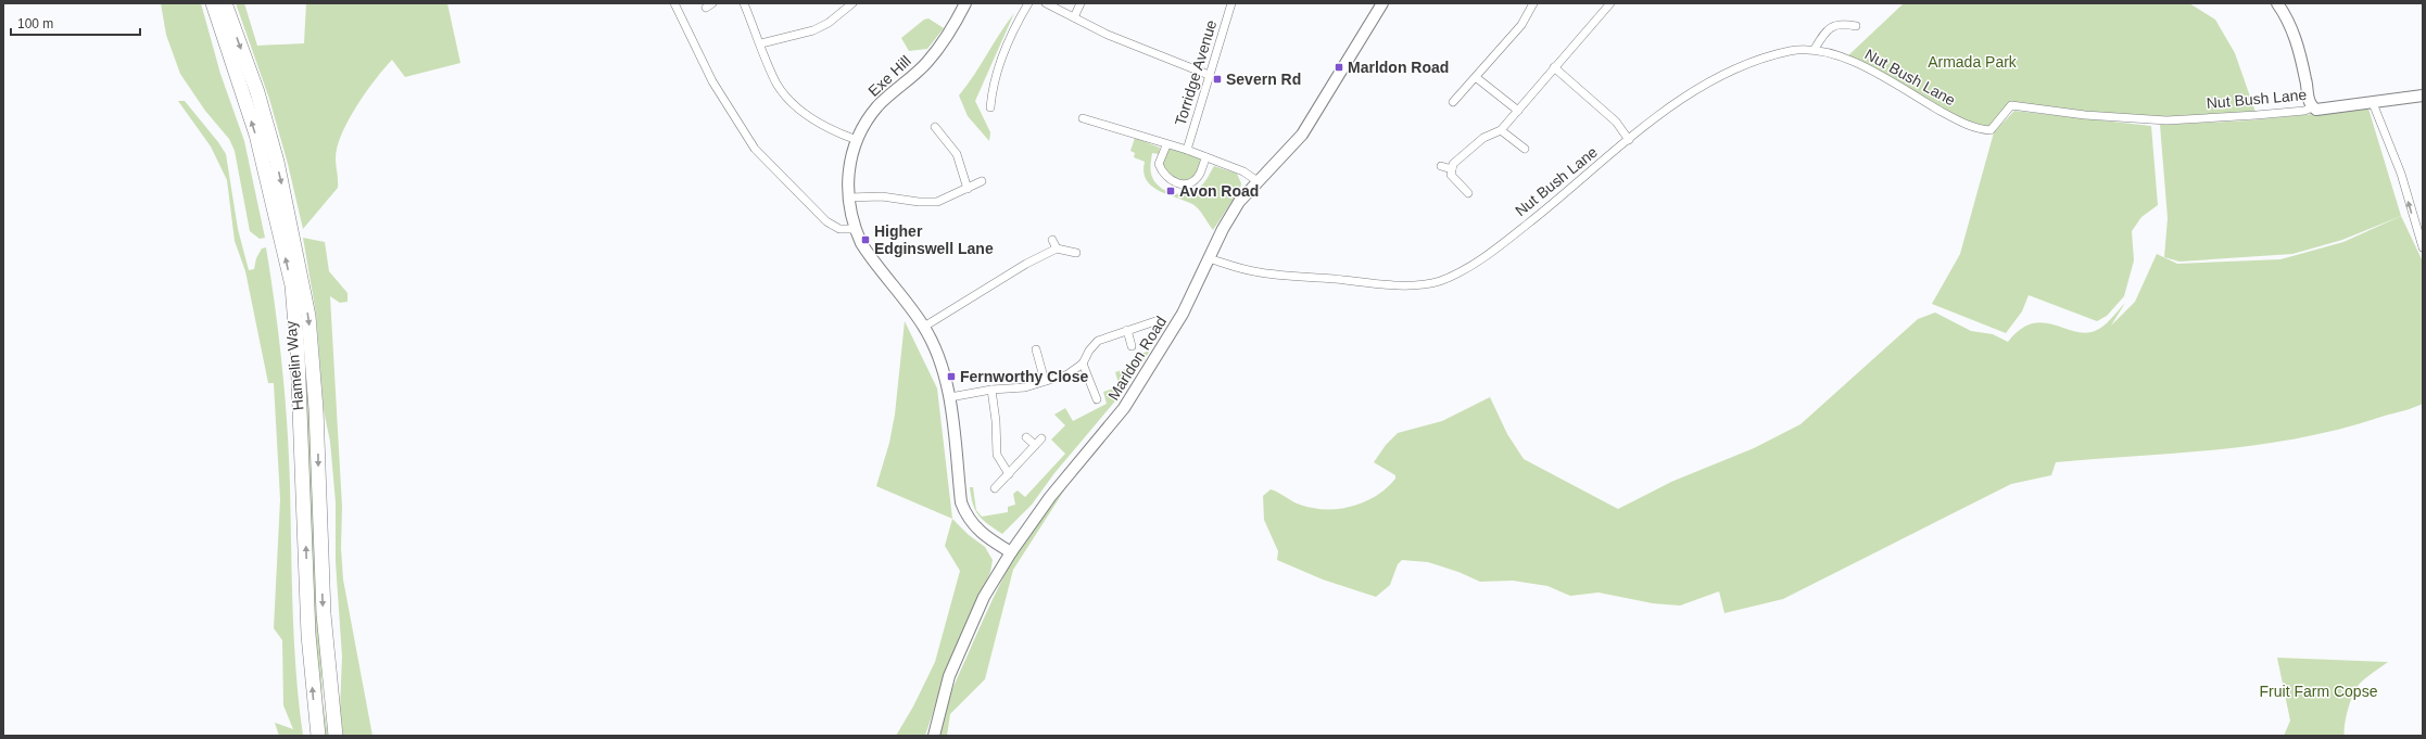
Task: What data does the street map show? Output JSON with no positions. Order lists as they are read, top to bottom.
{
  "streets": {
    "highway": ["Hamelin Way"],
    "street": [
      "Torridge Avenue",
      "Exe Hill",
      "Nut Bush Lane",
      "Marldon Road"
    ]
  },
  "crossings": [
    ["Nut Bush Lane", "Marldon Road"]
  ],
  "parks": ["Armada Park", "Fruit Farm Copse"],
  "places": {
    "transit": [
      "Marldon Road",
      "Severn Rd",
      "Avon Road",
      "Higher Edginswell Lane",
      "Fernworthy Close"
    ]
  },
  "scale_bar": "100 m"
}
